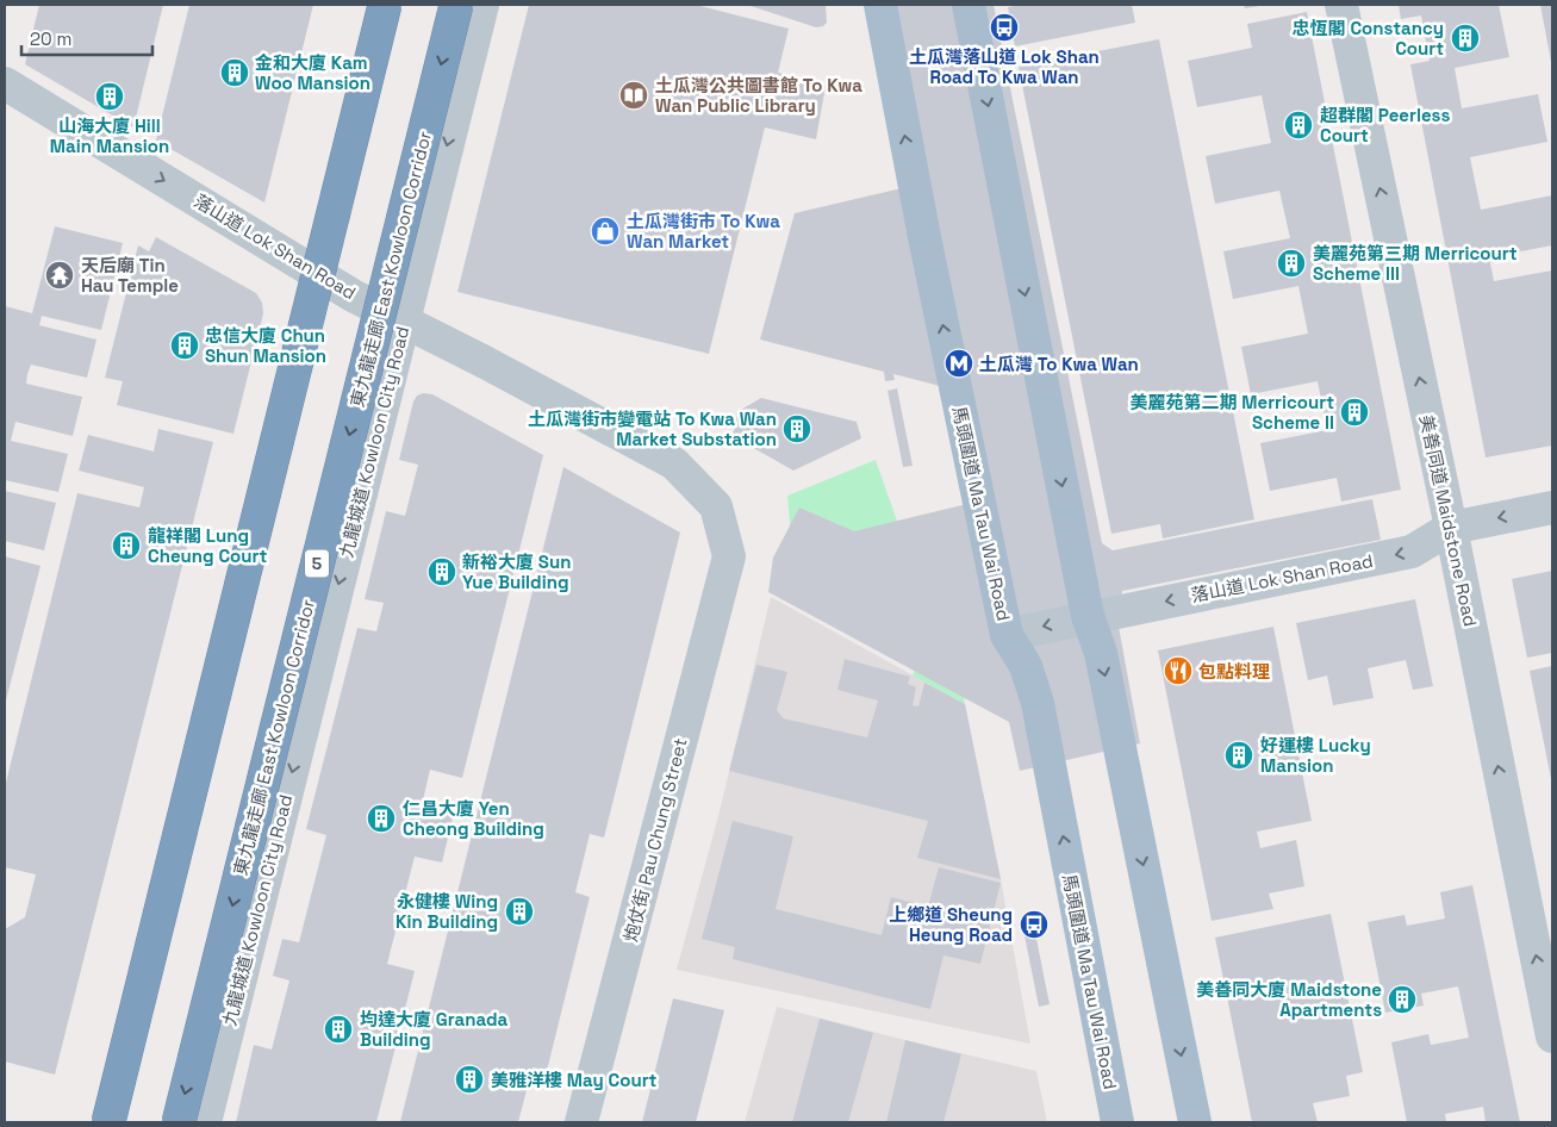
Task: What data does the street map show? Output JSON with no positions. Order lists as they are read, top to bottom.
{
  "streets": {
    "highway": ["東九龍走廊 East Kowloon Corridor", "5"],
    "main road": ["馬頭圍道 Ma Tau Wai Road"],
    "street": [
      "落山道 Lok Shan Road",
      "九龍城道 Kowloon City Road",
      "美善同道 Maidstone Road",
      "炮仗街 Pau Chung Street"
    ]
  },
  "crossings": [
    ["落山道 Lok Shan Road", "九龍城道 Kowloon City Road"],
    ["落山道 Lok Shan Road", "馬頭圍道 Ma Tau Wai Road"],
    ["落山道 Lok Shan Road", "美善同道 Maidstone Road"],
    ["落山道 Lok Shan Road", "炮仗街 Pau Chung Street"]
  ],
  "one_way": ["美善同道 Maidstone Road"],
  "places": {
    "bus stop": ["土瓜灣落山道 Lok Shan Road To Kwa Wan", "上鄉道 Sheung Heung Road"],
    "building": [
      "忠恆閣 Constancy Court",
      "金和大廈 Kam Woo Mansion",
      "山海大廈 Hill Main Mansion",
      "超群閣 Peerless Court",
      "美麗苑第三期 Merricourt Scheme III",
      "忠信大廈 Chun Shun Mansion",
      "美麗苑第二期 Merricourt Scheme II",
      "土瓜灣街市變電站 To Kwa Wan Market Substation",
      "龍祥閣 Lung Cheung Court",
      "新裕大廈 Sun Yue Building",
      "好運樓 Lucky Mansion",
      "仁昌大廈 Yen Cheong Building",
      "永健樓 Wing Kin Building",
      "美善同大廈 Maidstone Apartments",
      "均達大廈 Granada Building",
      "美雅洋樓 May Court"
    ],
    "library": ["土瓜灣公共圖書館 To Kwa Wan Public Library"],
    "shop": ["土瓜灣街市 To Kwa Wan Market"],
    "temple": ["天后廟 Tin Hau Temple"],
    "metro station": ["土瓜灣 To Kwa Wan"],
    "restaurant": ["包點料理"]
  },
  "scale_bar": "20 m"
}
